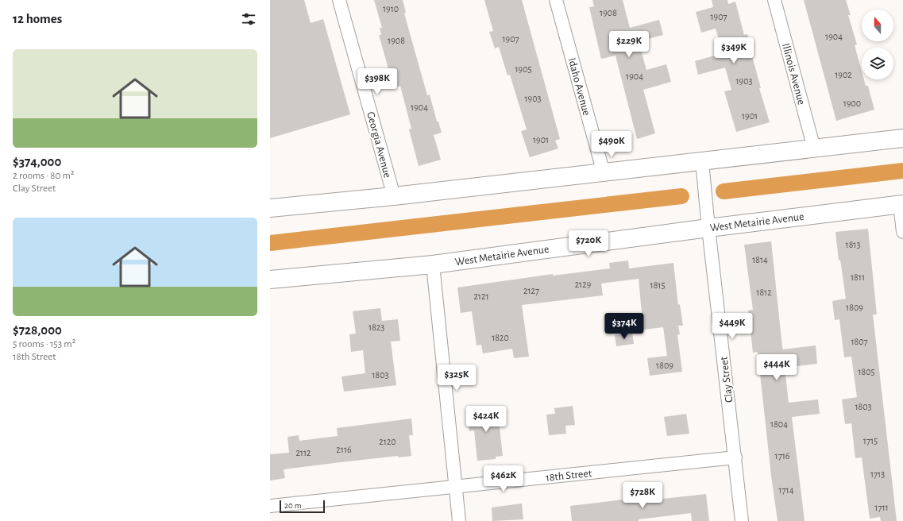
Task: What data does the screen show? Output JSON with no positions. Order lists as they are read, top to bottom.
{
  "streets": {
    "main road": ["West Metairie Avenue"],
    "street": [
      "Illinois Avenue",
      "Idaho Avenue",
      "Georgia Avenue",
      "Clay Street",
      "18th Street"
    ]
  },
  "crossings": [
    ["West Metairie Avenue", "Clay Street"],
    ["Clay Street", "18th Street"]
  ],
  "house_numbers": [
    "1910",
    "1908",
    "1907",
    "1904",
    "1907",
    "1908",
    "1905",
    "1902",
    "1904",
    "1903",
    "1903",
    "1900",
    "1904",
    "1901",
    "1901",
    "1813",
    "1814",
    "1811",
    "2129",
    "1815",
    "2127",
    "1812",
    "2121",
    "1809",
    "1823",
    "1820",
    "1807",
    "1809",
    "1805",
    "1803",
    "1803",
    "1804",
    "1715",
    "2120",
    "2116",
    "2112",
    "1716",
    "1713",
    "1714",
    "1711"
  ],
  "scale_bar": "20 m",
  "north": "top",
  "page": {
    "heading": "12 homes",
    "price": [
      "$229K",
      "$349K",
      "$398K",
      "$490K",
      "$720K",
      "$374K",
      "$449K",
      "$444K",
      "$325K",
      "$424K",
      "$462K",
      "$728K"
    ],
    "list": [
      {
        "name": "$374,000",
        "note": "2 rooms · 80 m² · Clay Street"
      },
      {
        "name": "$728,000",
        "note": "5 rooms · 153 m² · 18th Street"
      }
    ],
    "scale": "20 m"
  }
}
